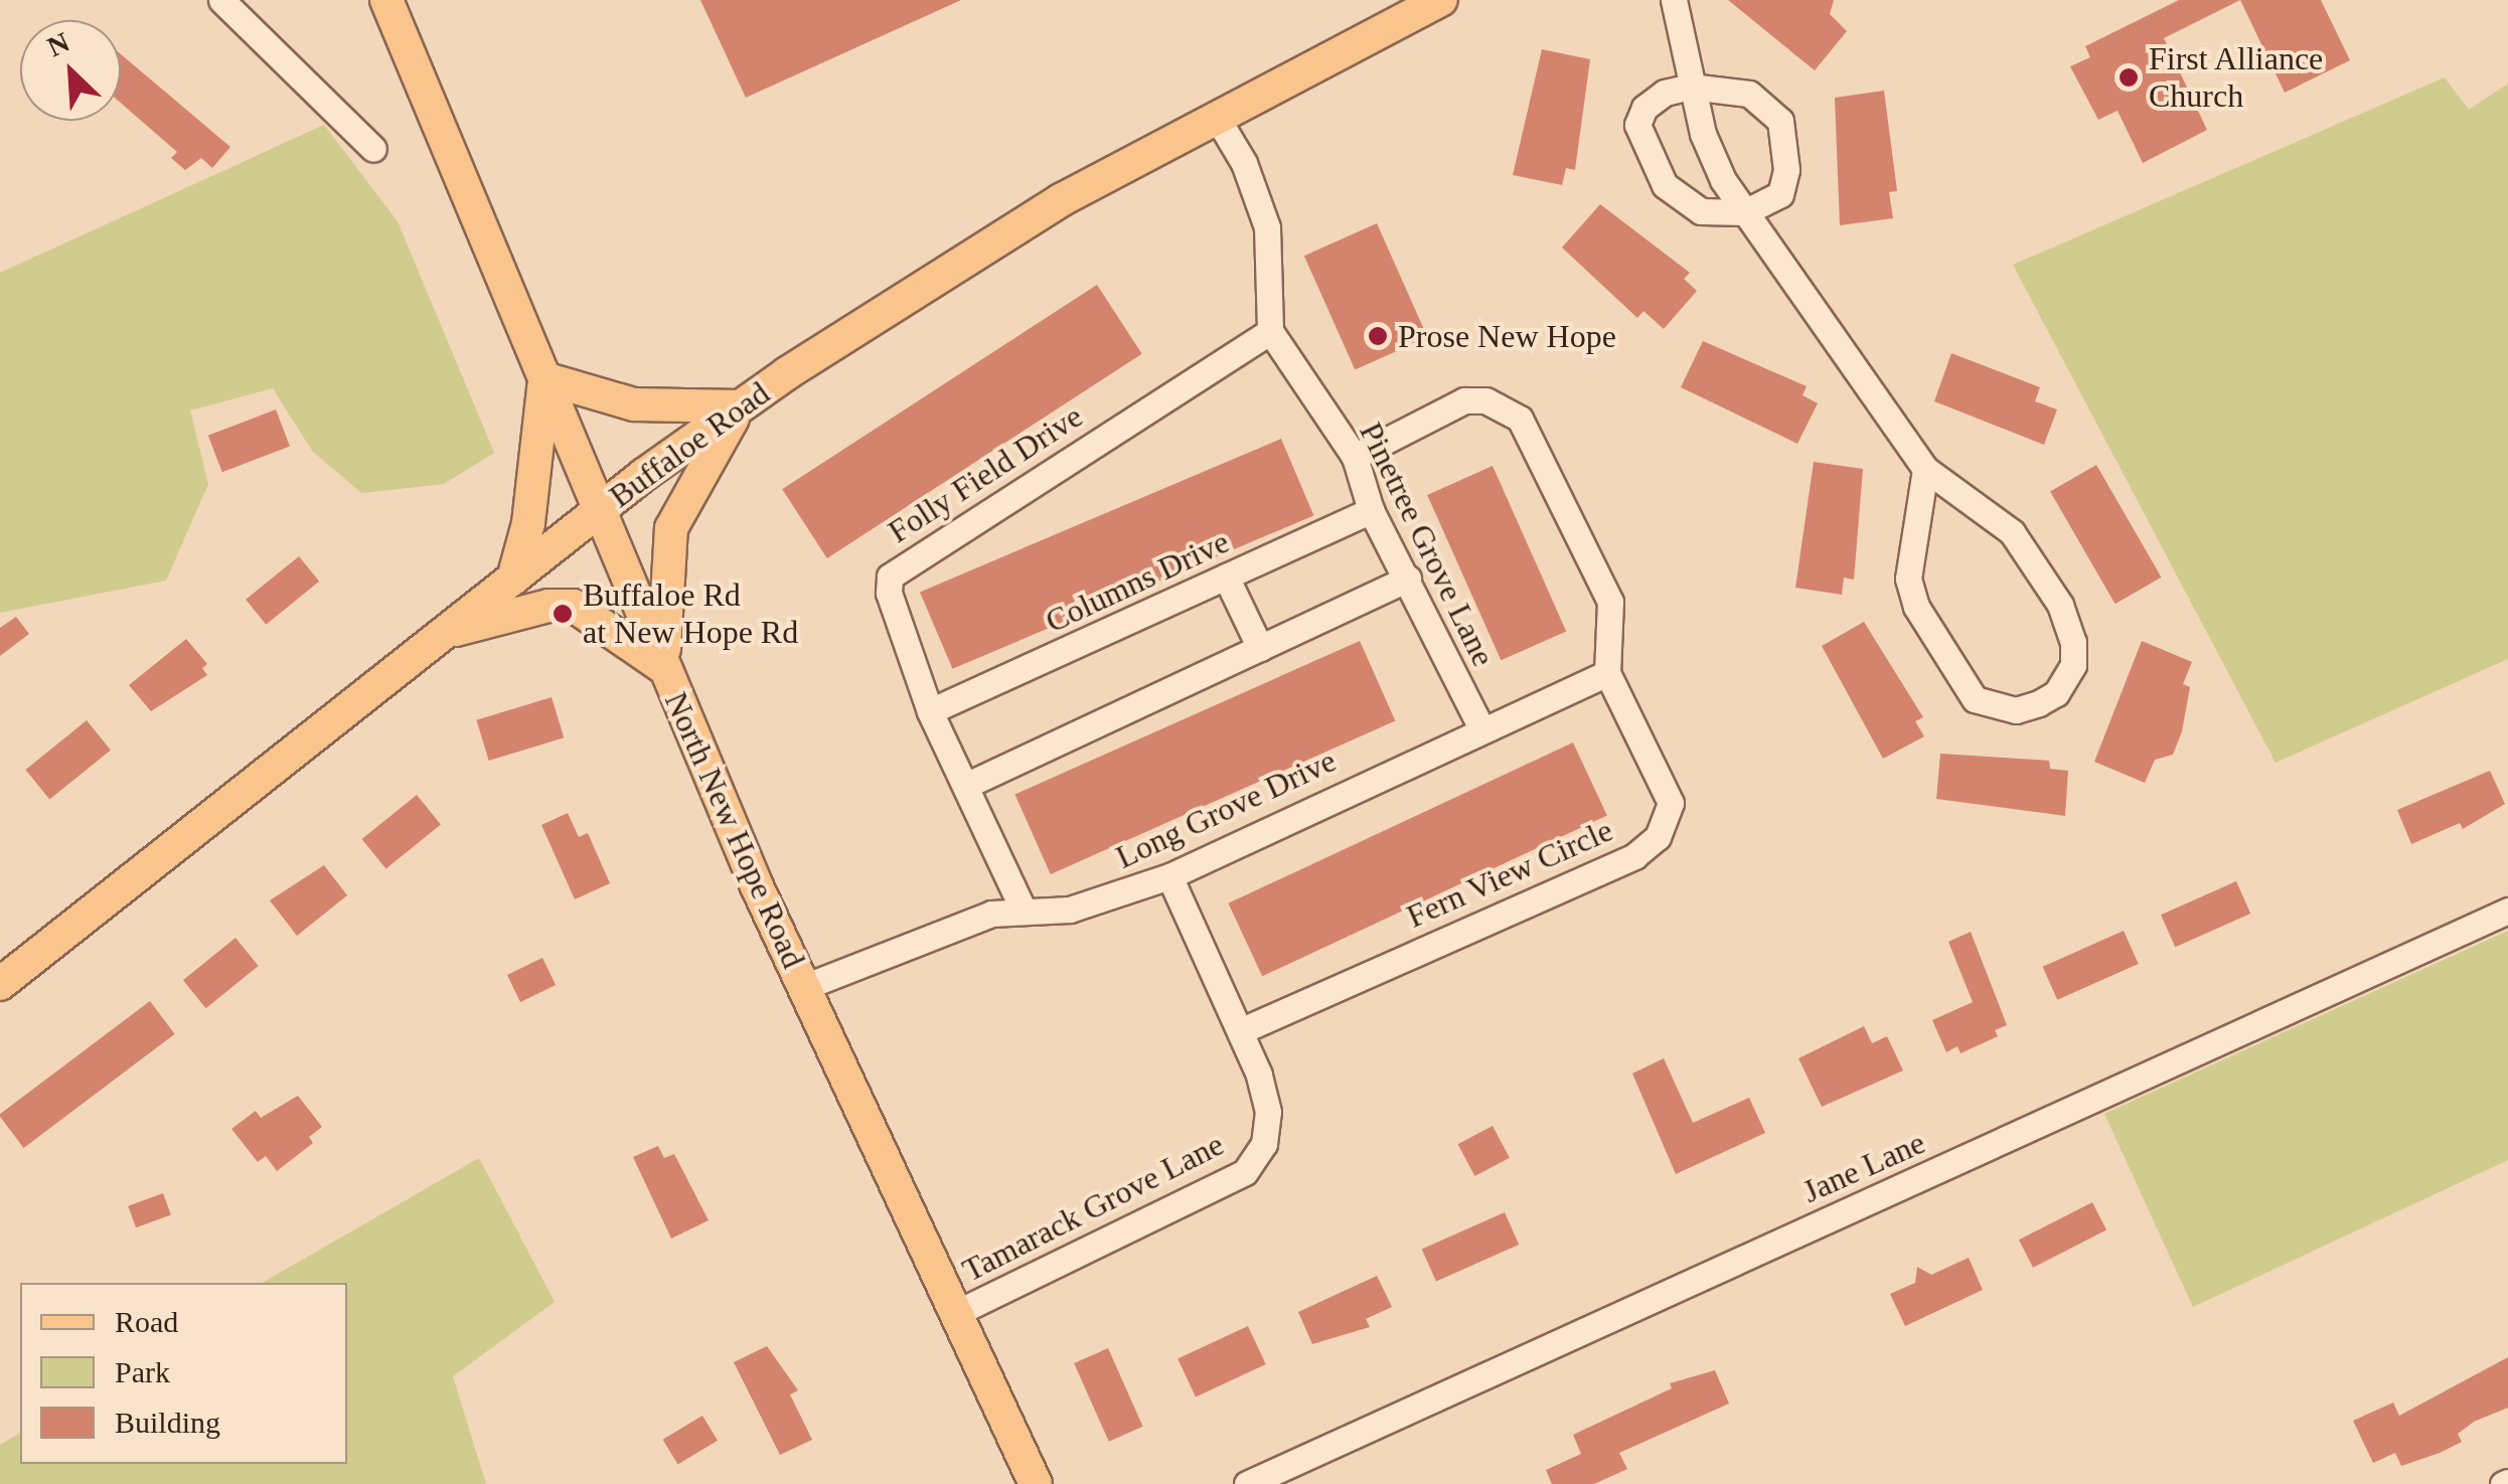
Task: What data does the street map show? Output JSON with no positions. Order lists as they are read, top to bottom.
{
  "streets": {
    "main road": ["Buffaloe Road", "North New Hope Road"],
    "street": [
      "Folly Field Drive",
      "Pinetree Grove Lane",
      "Columns Drive",
      "Long Grove Drive",
      "Fern View Circle",
      "Jane Lane",
      "Tamarack Grove Lane"
    ]
  },
  "crossings": [
    ["Buffaloe Road", "North New Hope Road"],
    ["Folly Field Drive", "Pinetree Grove Lane"],
    ["Folly Field Drive", "Columns Drive"],
    ["Folly Field Drive", "Long Grove Drive"],
    ["Pinetree Grove Lane", "Columns Drive"],
    ["Pinetree Grove Lane", "Long Grove Drive"],
    ["Pinetree Grove Lane", "Fern View Circle"],
    ["Long Grove Drive", "North New Hope Road"],
    ["Long Grove Drive", "Fern View Circle"],
    ["Long Grove Drive", "Tamarack Grove Lane"],
    ["North New Hope Road", "Tamarack Grove Lane"],
    ["Fern View Circle", "Tamarack Grove Lane"]
  ],
  "places": ["First Alliance Church", "Prose New Hope", "Buffaloe Rd at New Hope Rd"],
  "legend": ["Road", "Park", "Building"],
  "north": "top left"
}
